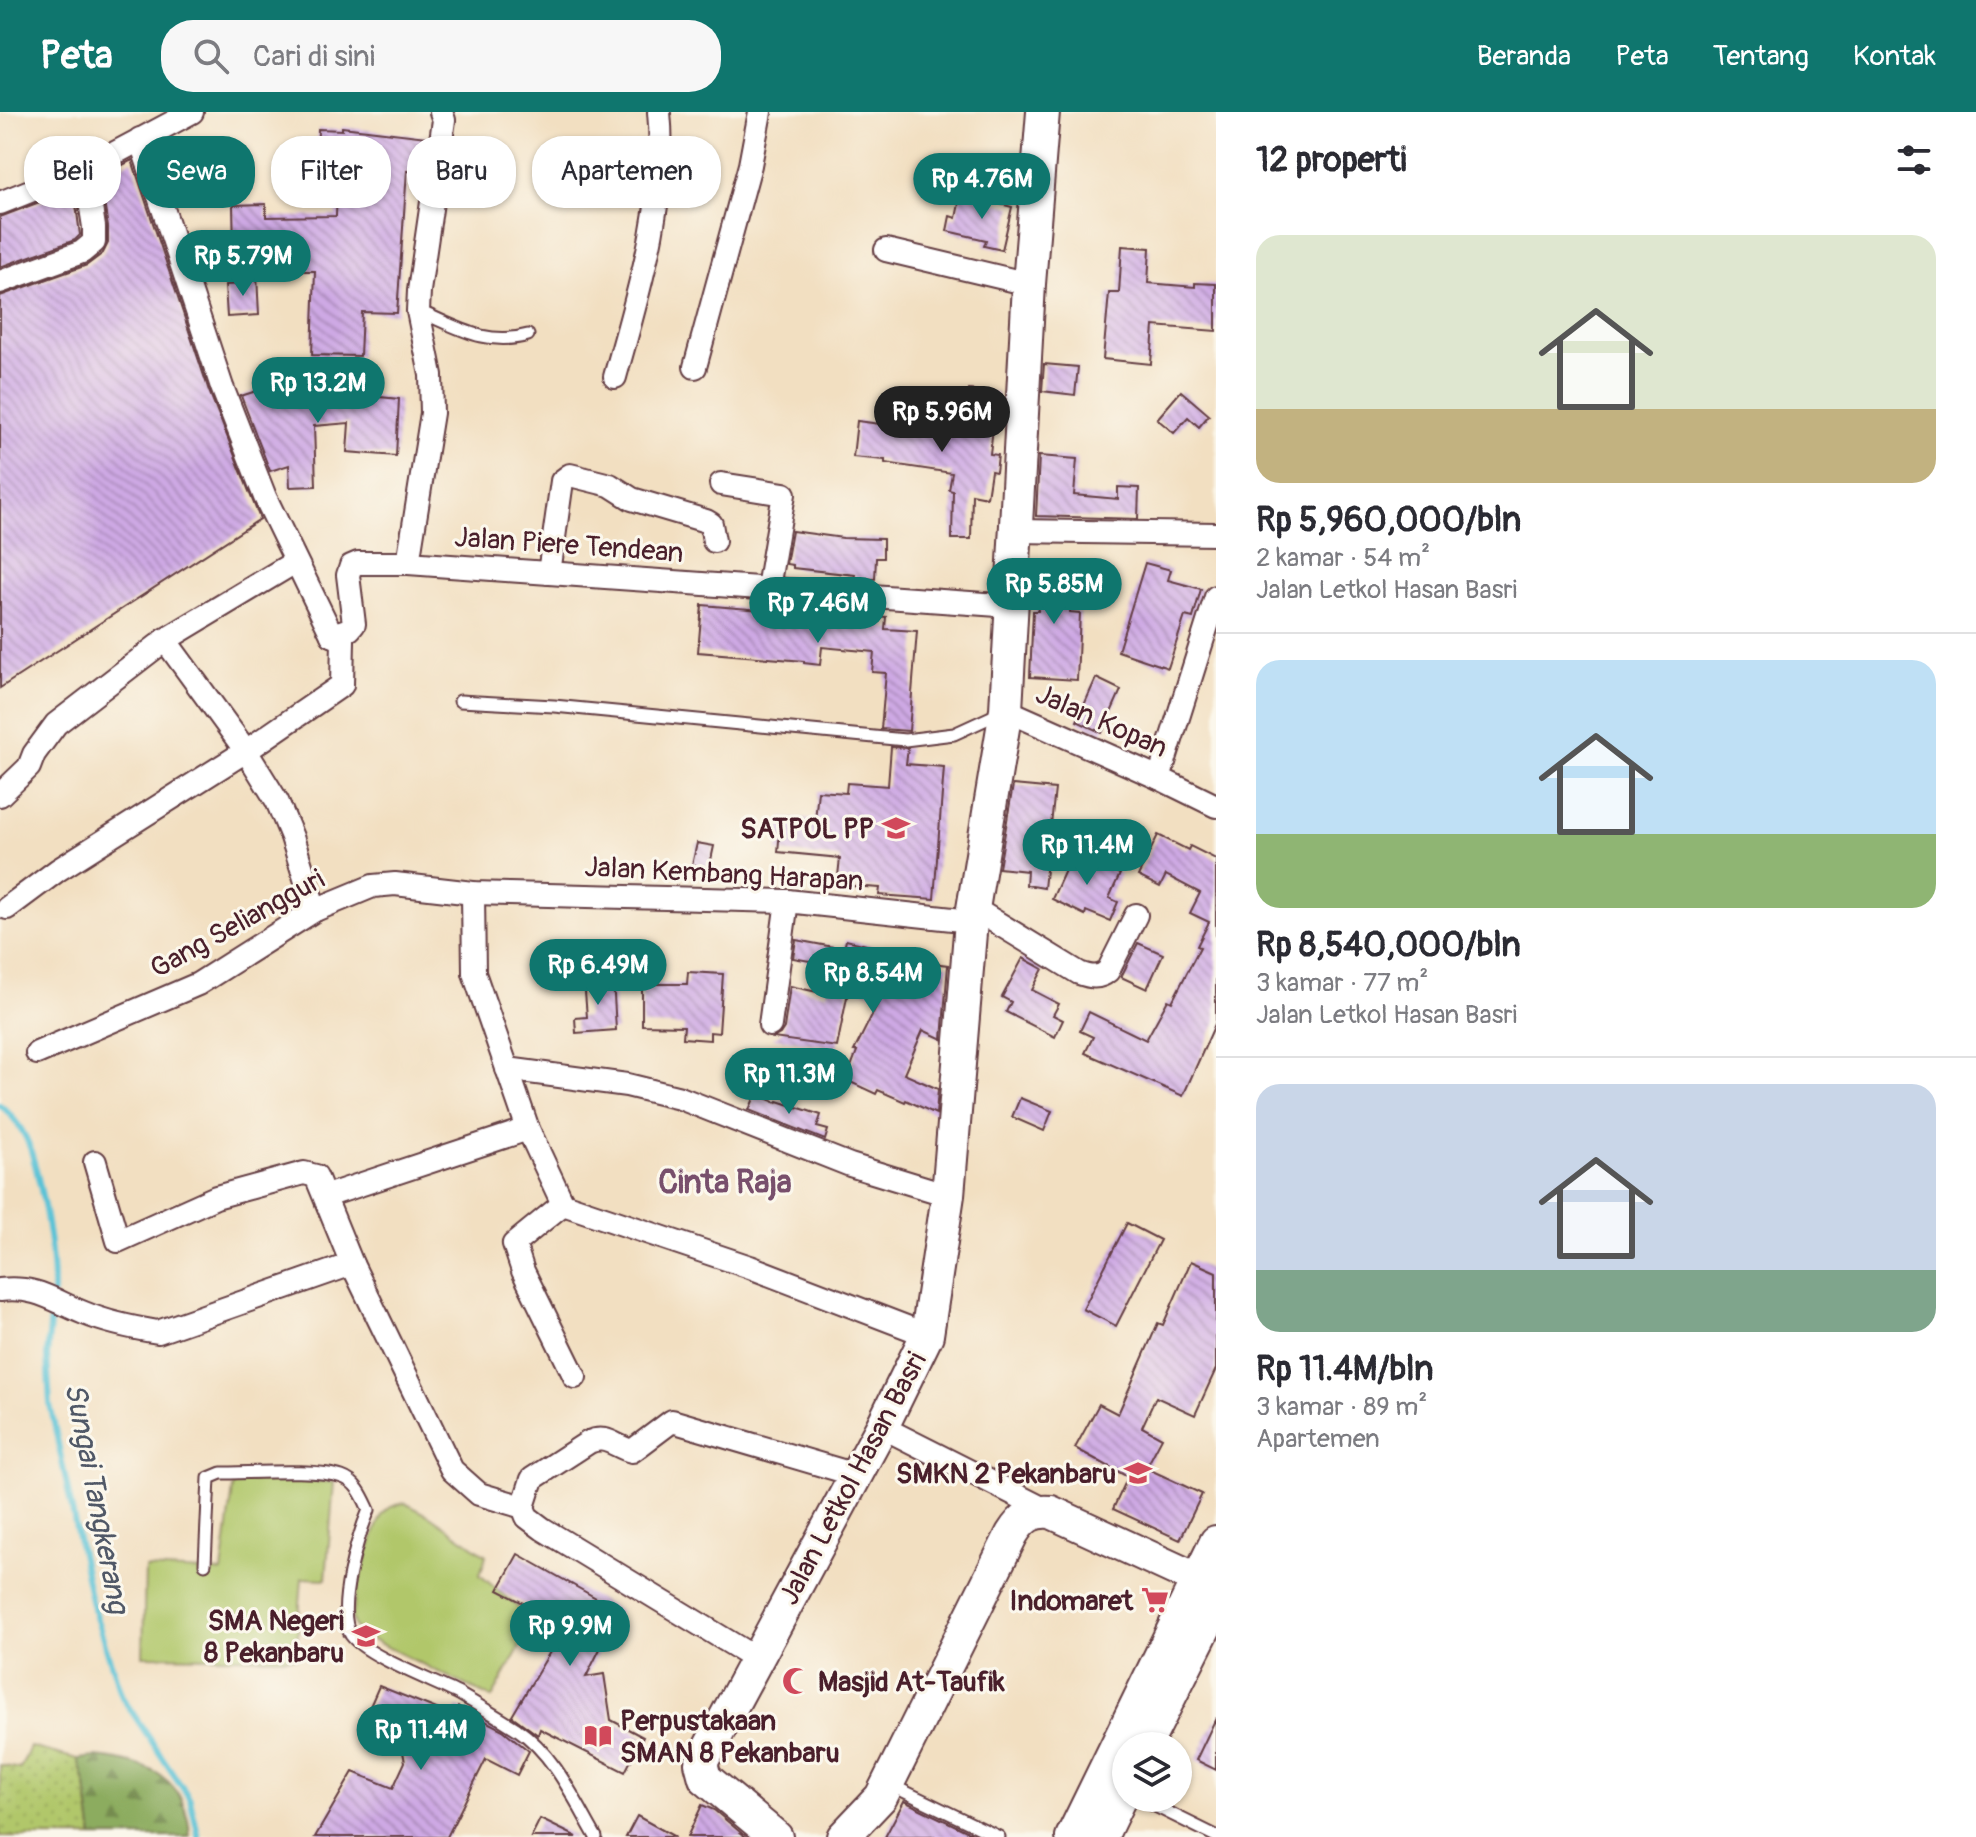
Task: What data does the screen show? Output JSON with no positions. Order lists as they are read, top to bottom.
{
  "streets": {
    "street": [
      "Jalan Piere Tendean",
      "Jalan Kopan",
      "Jalan Kembang Harapan",
      "Gang Seliangguri",
      "Jalan Letkol Hasan Basri"
    ]
  },
  "crossings": [
    ["Jalan Piere Tendean", "Jalan Letkol Hasan Basri"],
    ["Jalan Kopan", "Jalan Letkol Hasan Basri"],
    ["Jalan Kembang Harapan", "Gang Seliangguri"],
    ["Jalan Kembang Harapan", "Jalan Letkol Hasan Basri"]
  ],
  "districts": ["Cinta Raja"],
  "water": ["Sungai Tangkerang"],
  "places": {
    "school or university": ["SATPOL PP", "SMKN 2 Pekanbaru", "SMA Negeri 8 Pekanbaru"],
    "supermarket": ["Indomaret"],
    "mosque": ["Masjid At-Taufik"],
    "library": ["Perpustakaan SMAN 8 Pekanbaru"]
  },
  "page": {
    "header": "Peta",
    "search": "Cari di sini",
    "nav": [
      "Beranda",
      "Peta",
      "Tentang",
      "Kontak"
    ],
    "heading": "12 properti",
    "chip": [
      "Beli",
      "Sewa",
      "Filter",
      "Baru",
      "Apartemen"
    ],
    "price": [
      "Rp 4.76M",
      "Rp 5.79M",
      "Rp 13.2M",
      "Rp 5.96M",
      "Rp 5.85M",
      "Rp 7.46M",
      "Rp 11.4M",
      "Rp 6.49M",
      "Rp 8.54M",
      "Rp 11.3M",
      "Rp 9.9M",
      "Rp 11.4M"
    ],
    "list": [
      {
        "name": "Rp 5,960,000/bln",
        "note": "2 kamar · 54 m² · Jalan Letkol Hasan Basri"
      },
      {
        "name": "Rp 8,540,000/bln",
        "note": "3 kamar · 77 m² · Jalan Letkol Hasan Basri"
      },
      {
        "name": "Rp 11.4M/bln",
        "note": "3 kamar · 89 m² · Apartemen"
      }
    ]
  }
}
